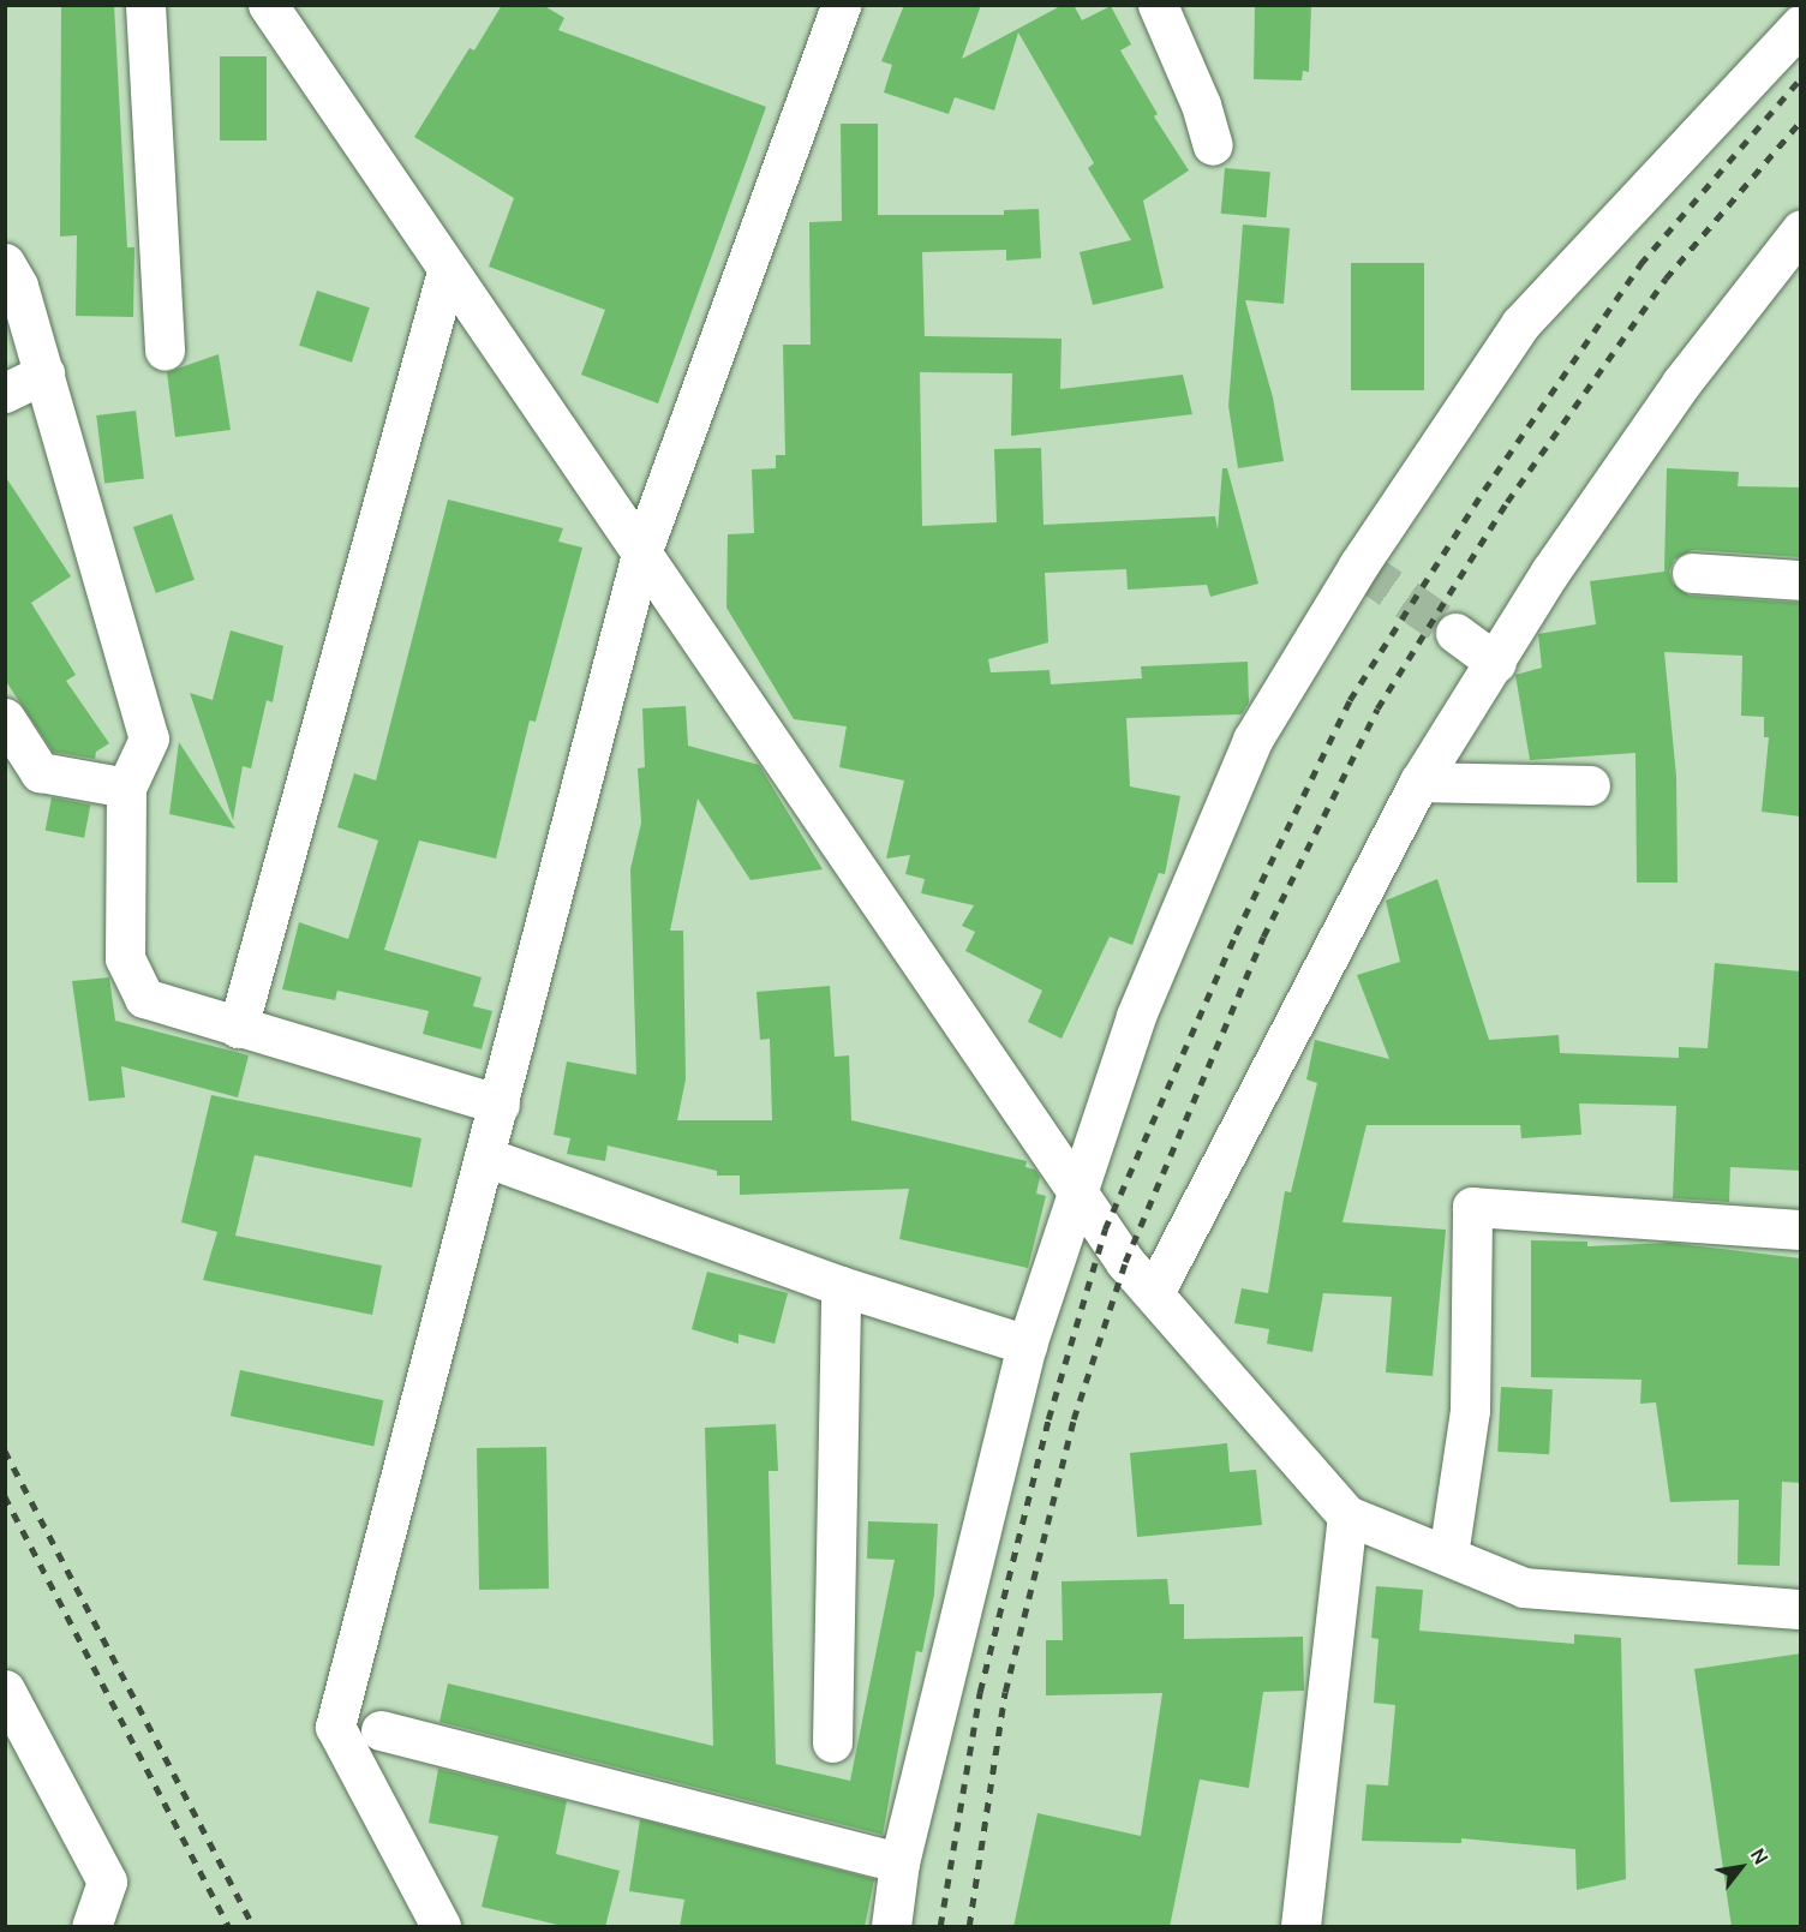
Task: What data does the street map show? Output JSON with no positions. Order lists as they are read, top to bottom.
{
  "north": "top right"
}
